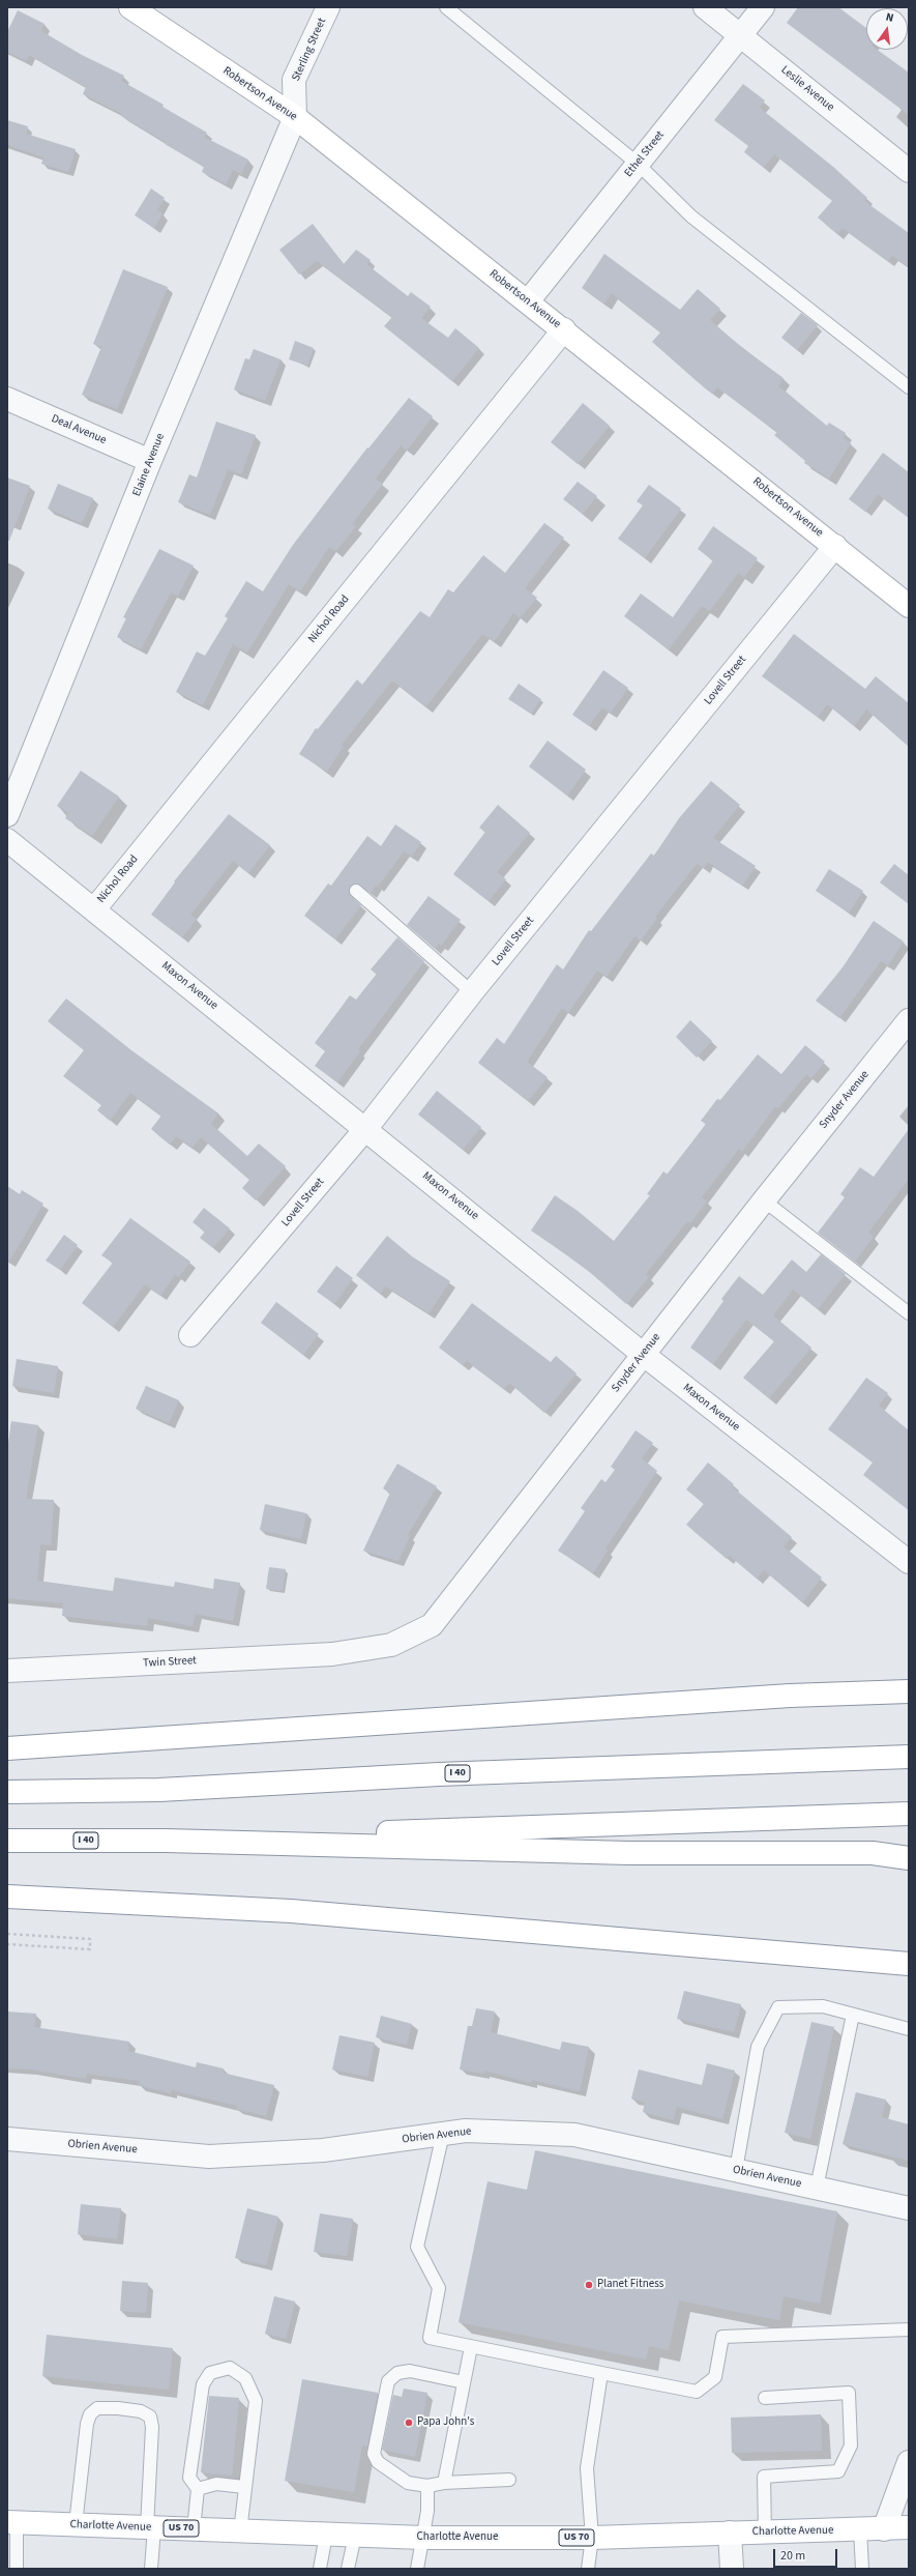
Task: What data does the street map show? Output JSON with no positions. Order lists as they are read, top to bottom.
{
  "streets": {
    "main road": [
      "Robertson Avenue",
      "I 40",
      "Charlotte Avenue",
      "US 70"
    ],
    "street": [
      "Sterling Street",
      "Leslie Avenue",
      "Ethel Street",
      "Deal Avenue",
      "Elaine Avenue",
      "Nichol Road",
      "Lovell Street",
      "Maxon Avenue",
      "Snyder Avenue",
      "Twin Street",
      "Obrien Avenue"
    ]
  },
  "crossings": [
    ["Sterling Street", "Robertson Avenue"],
    ["Sterling Street", "Elaine Avenue"],
    ["Leslie Avenue", "Ethel Street"],
    ["Robertson Avenue", "Ethel Street"],
    ["Robertson Avenue", "Elaine Avenue"],
    ["Robertson Avenue", "Nichol Road"],
    ["Robertson Avenue", "Lovell Street"],
    ["Deal Avenue", "Elaine Avenue"],
    ["Nichol Road", "Maxon Avenue"],
    ["Lovell Street", "Maxon Avenue"],
    ["Maxon Avenue", "Snyder Avenue"],
    ["Snyder Avenue", "Twin Street"]
  ],
  "places": ["Planet Fitness", "Papa John's"],
  "scale_bar": "20 m",
  "north": "top"
}
